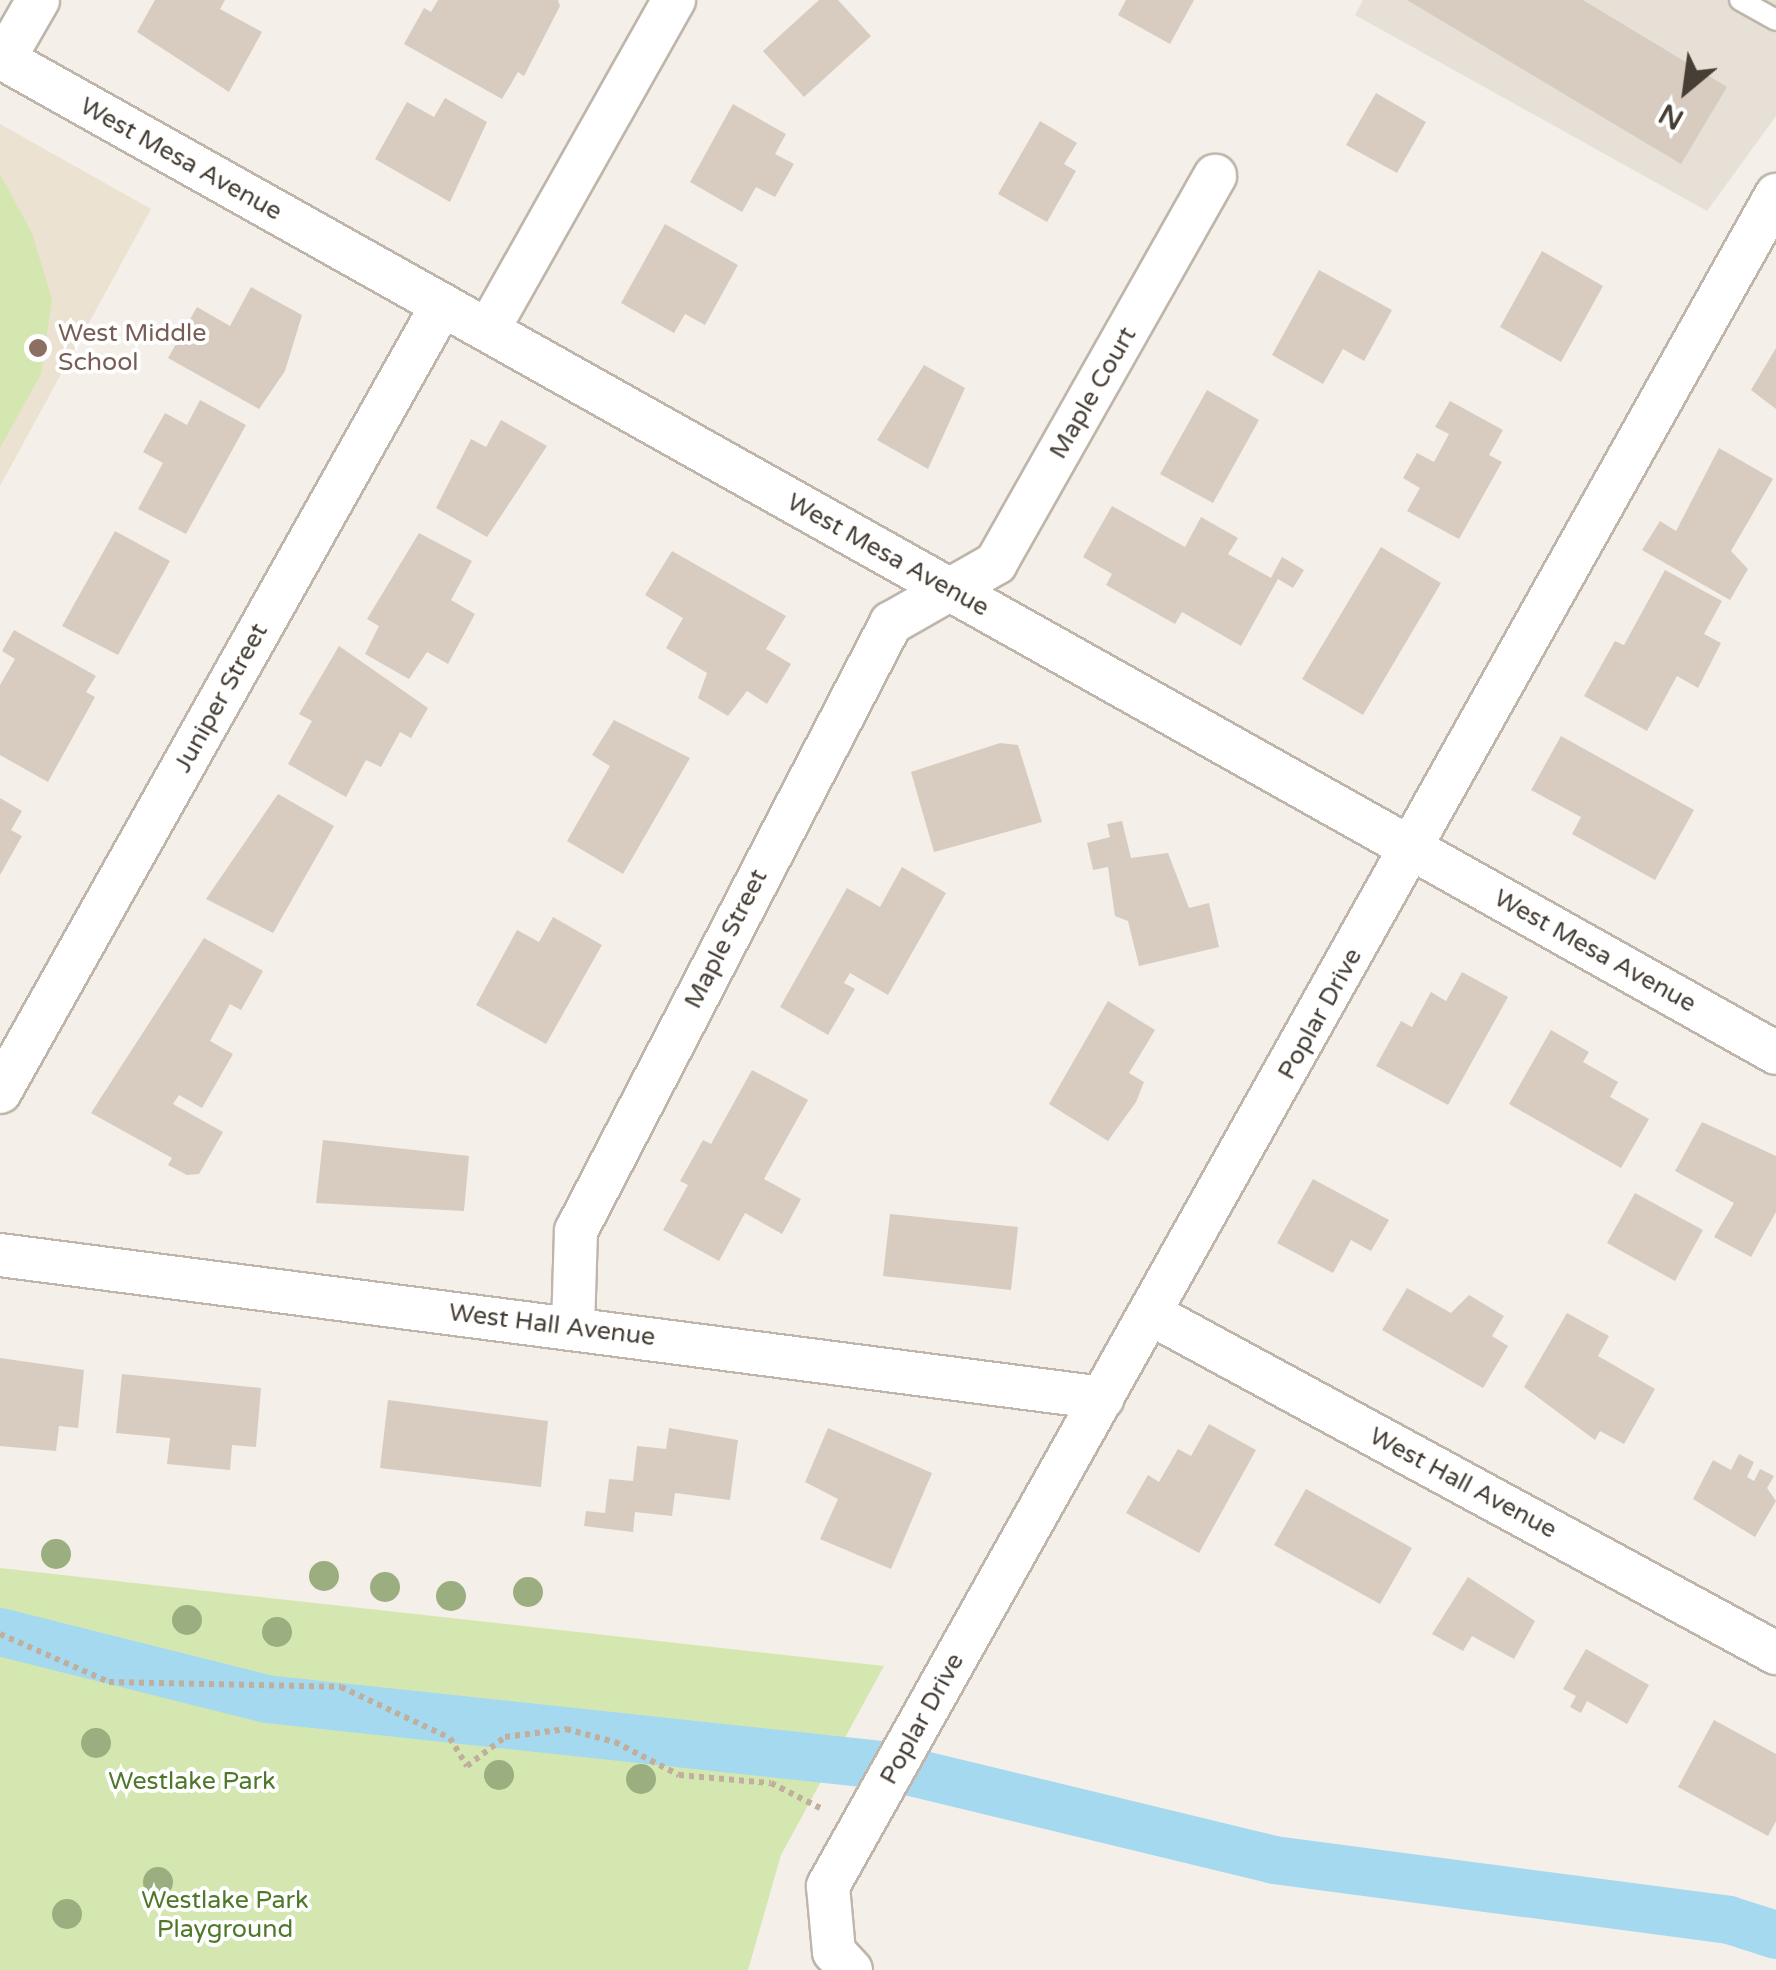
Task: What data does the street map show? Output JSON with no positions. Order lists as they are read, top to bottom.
{
  "streets": {
    "street": [
      "West Mesa Avenue",
      "Maple Court",
      "Juniper Street",
      "Maple Street",
      "Poplar Drive",
      "West Hall Avenue"
    ]
  },
  "crossings": [
    ["West Mesa Avenue", "Maple Court"],
    ["West Mesa Avenue", "Juniper Street"],
    ["West Mesa Avenue", "Maple Street"],
    ["West Mesa Avenue", "Poplar Drive"],
    ["Maple Court", "Maple Street"],
    ["Maple Street", "West Hall Avenue"],
    ["Poplar Drive", "West Hall Avenue"]
  ],
  "parks": ["Westlake Park", "Westlake Park Playground"],
  "places": ["West Middle School"],
  "north": "bottom left"
}
